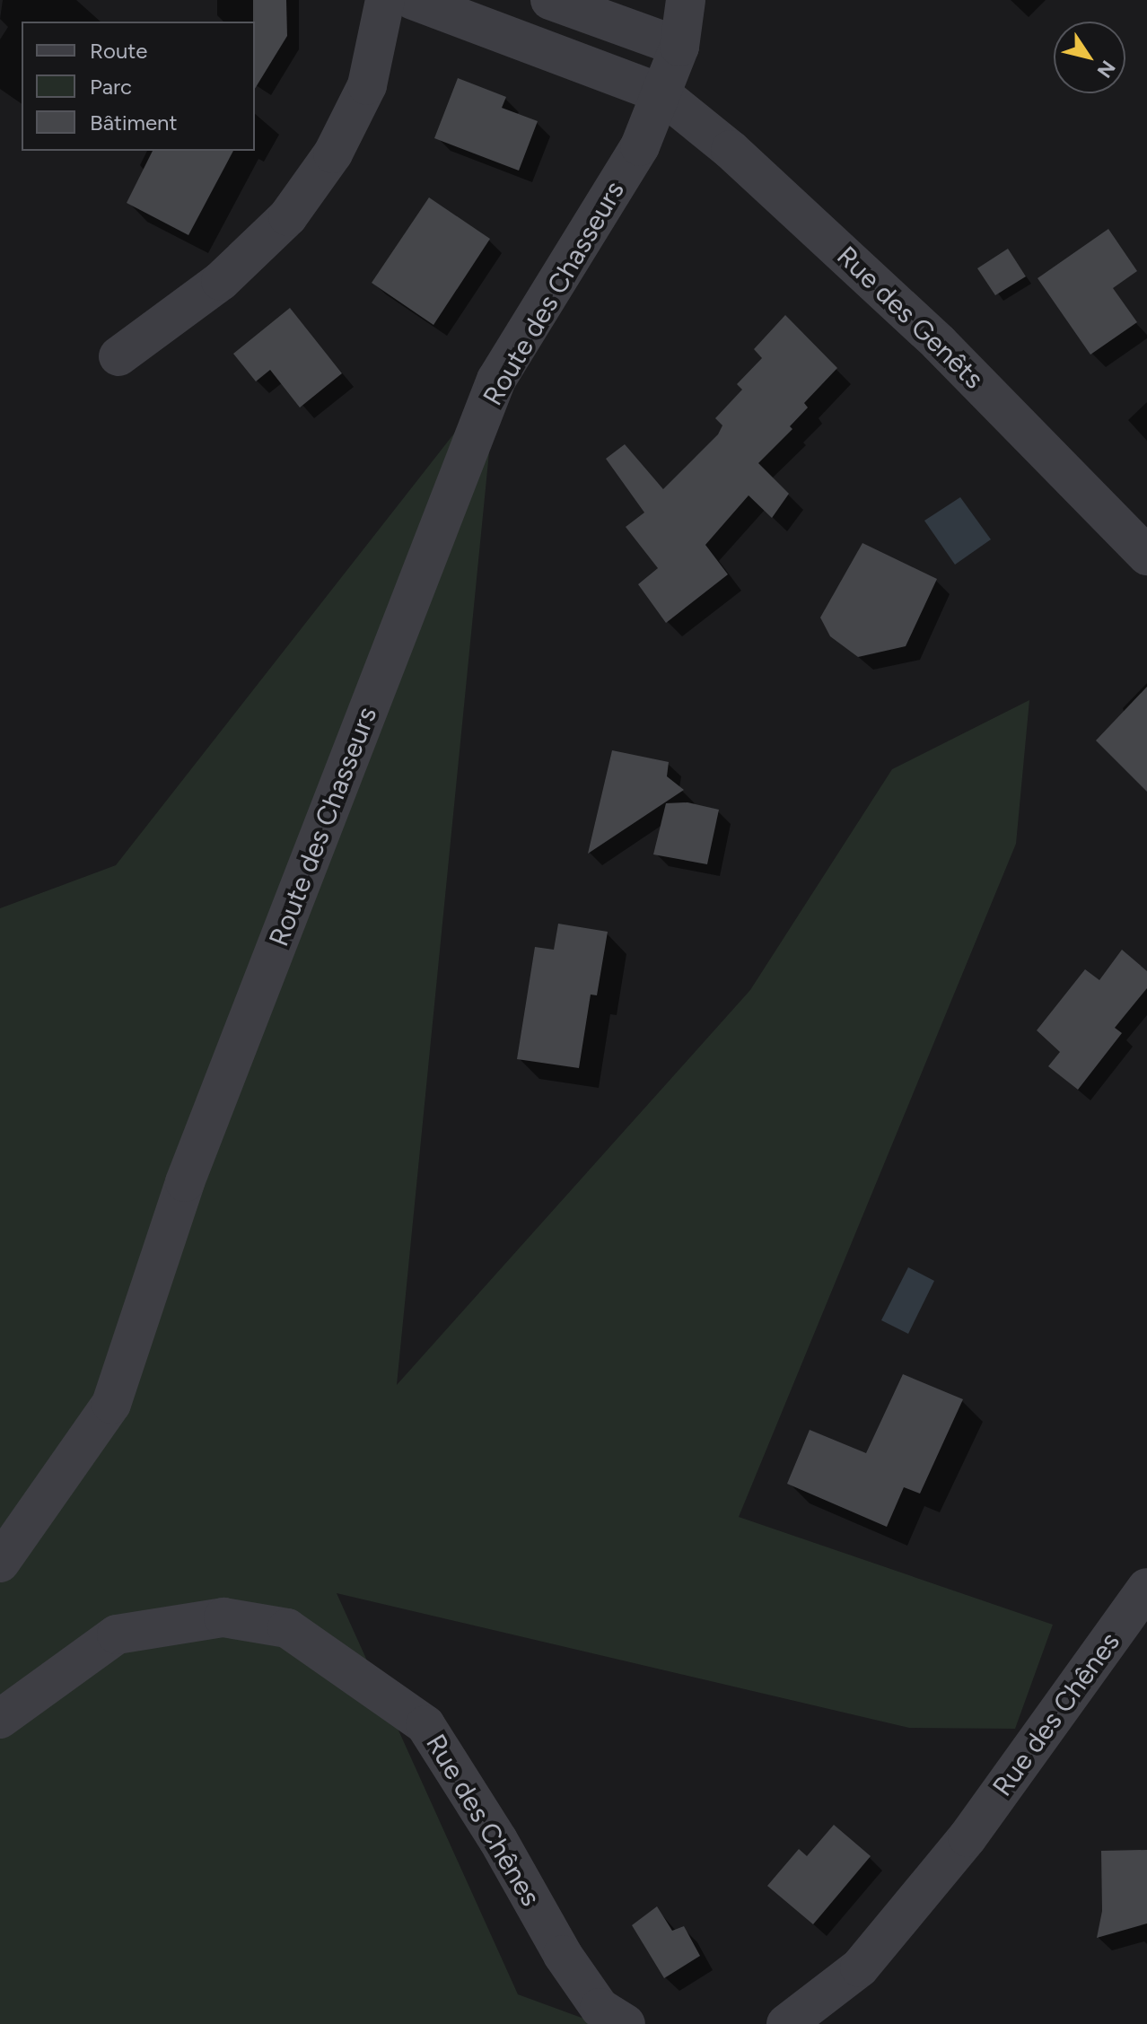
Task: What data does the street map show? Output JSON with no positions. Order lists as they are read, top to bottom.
{
  "streets": {
    "street": ["Route des Chasseurs", "Rue des Genêts", "Rue des Chênes"]
  },
  "crossings": [
    ["Route des Chasseurs", "Rue des Genêts"]
  ],
  "legend": ["Route", "Parc", "Bâtiment"],
  "north": "bottom right"
}
